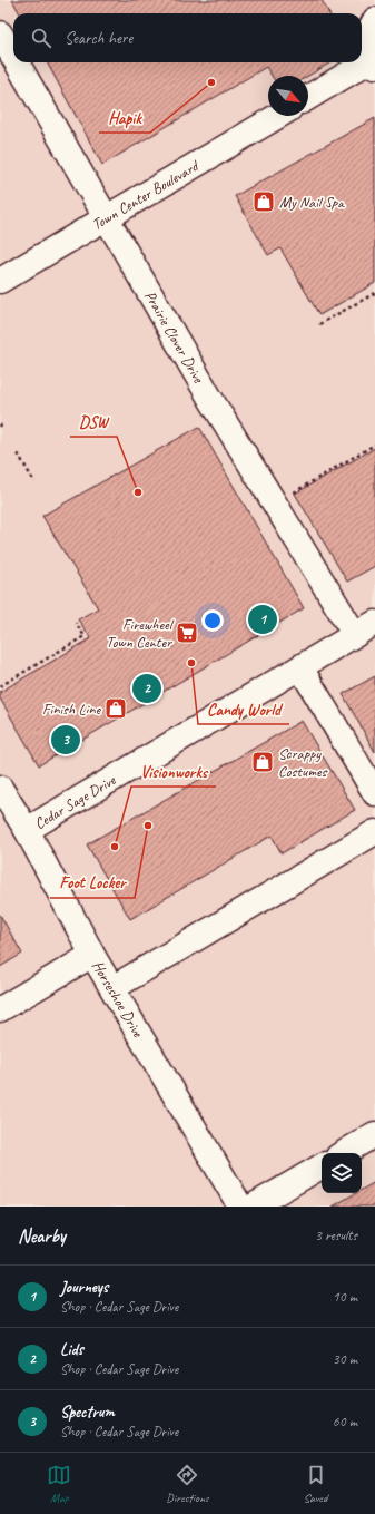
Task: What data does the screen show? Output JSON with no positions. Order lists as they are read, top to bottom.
{
  "streets": {
    "street": [
      "Town Center Boulevard",
      "Prairie Clover Drive",
      "Cedar Sage Drive",
      "Horseshoe Drive"
    ]
  },
  "crossings": [
    ["Town Center Boulevard", "Prairie Clover Drive"],
    ["Prairie Clover Drive", "Cedar Sage Drive"],
    ["Cedar Sage Drive", "Horseshoe Drive"]
  ],
  "places": {
    "other": [
      "Hapik",
      "DSW",
      "Candy World",
      "Foot Locker",
      "Visionworks"
    ],
    "shop": ["My Nail Spa", "Finish Line", "Scrappy Costumes"],
    "supermarket": ["Firewheel Town Center"]
  },
  "north": "bottom right",
  "page": {
    "search": "Search here",
    "pins": ["1", "2", "3"],
    "heading": ["Nearby", "3 results"],
    "list": [
      {
        "mark": "1",
        "name": "Journeys",
        "note": "Shop · Cedar Sage Drive",
        "value": "10 m"
      },
      {
        "mark": "2",
        "name": "Lids",
        "note": "Shop · Cedar Sage Drive",
        "value": "30 m"
      },
      {
        "mark": "3",
        "name": "Spectrum",
        "note": "Shop · Cedar Sage Drive",
        "value": "60 m"
      }
    ],
    "nav": ["Map", "Directions", "Saved"]
  }
}
